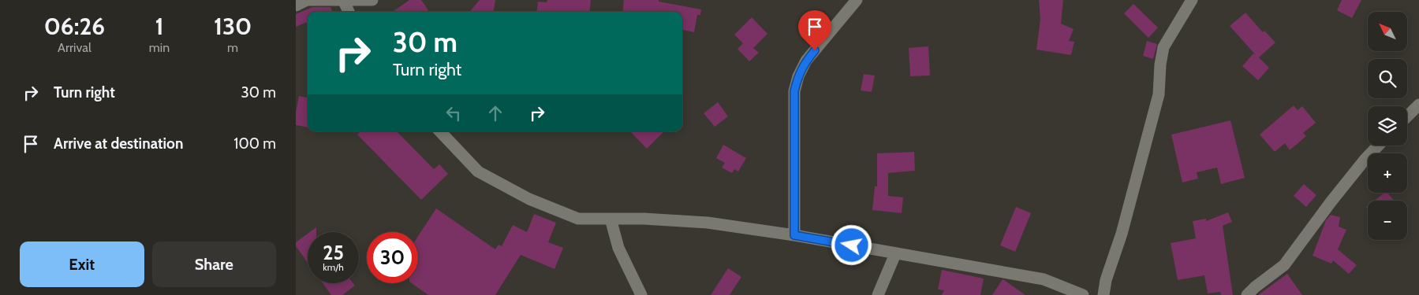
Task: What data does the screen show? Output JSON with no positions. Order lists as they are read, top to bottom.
{
  "north": "top left",
  "page": {
    "eta": [
      "06:26",
      "Arrival",
      "1",
      "min",
      "130",
      "m"
    ],
    "map_buttons": ["+", "−"],
    "turn": ["30 m", "Turn right"],
    "list": [
      {
        "name": "Turn right",
        "value": "30 m"
      },
      {
        "name": "Arrive at destination",
        "value": "100 m"
      }
    ],
    "speed": "25 km/h",
    "limit": "30",
    "buttons": ["Exit", "Share"]
  }
}
